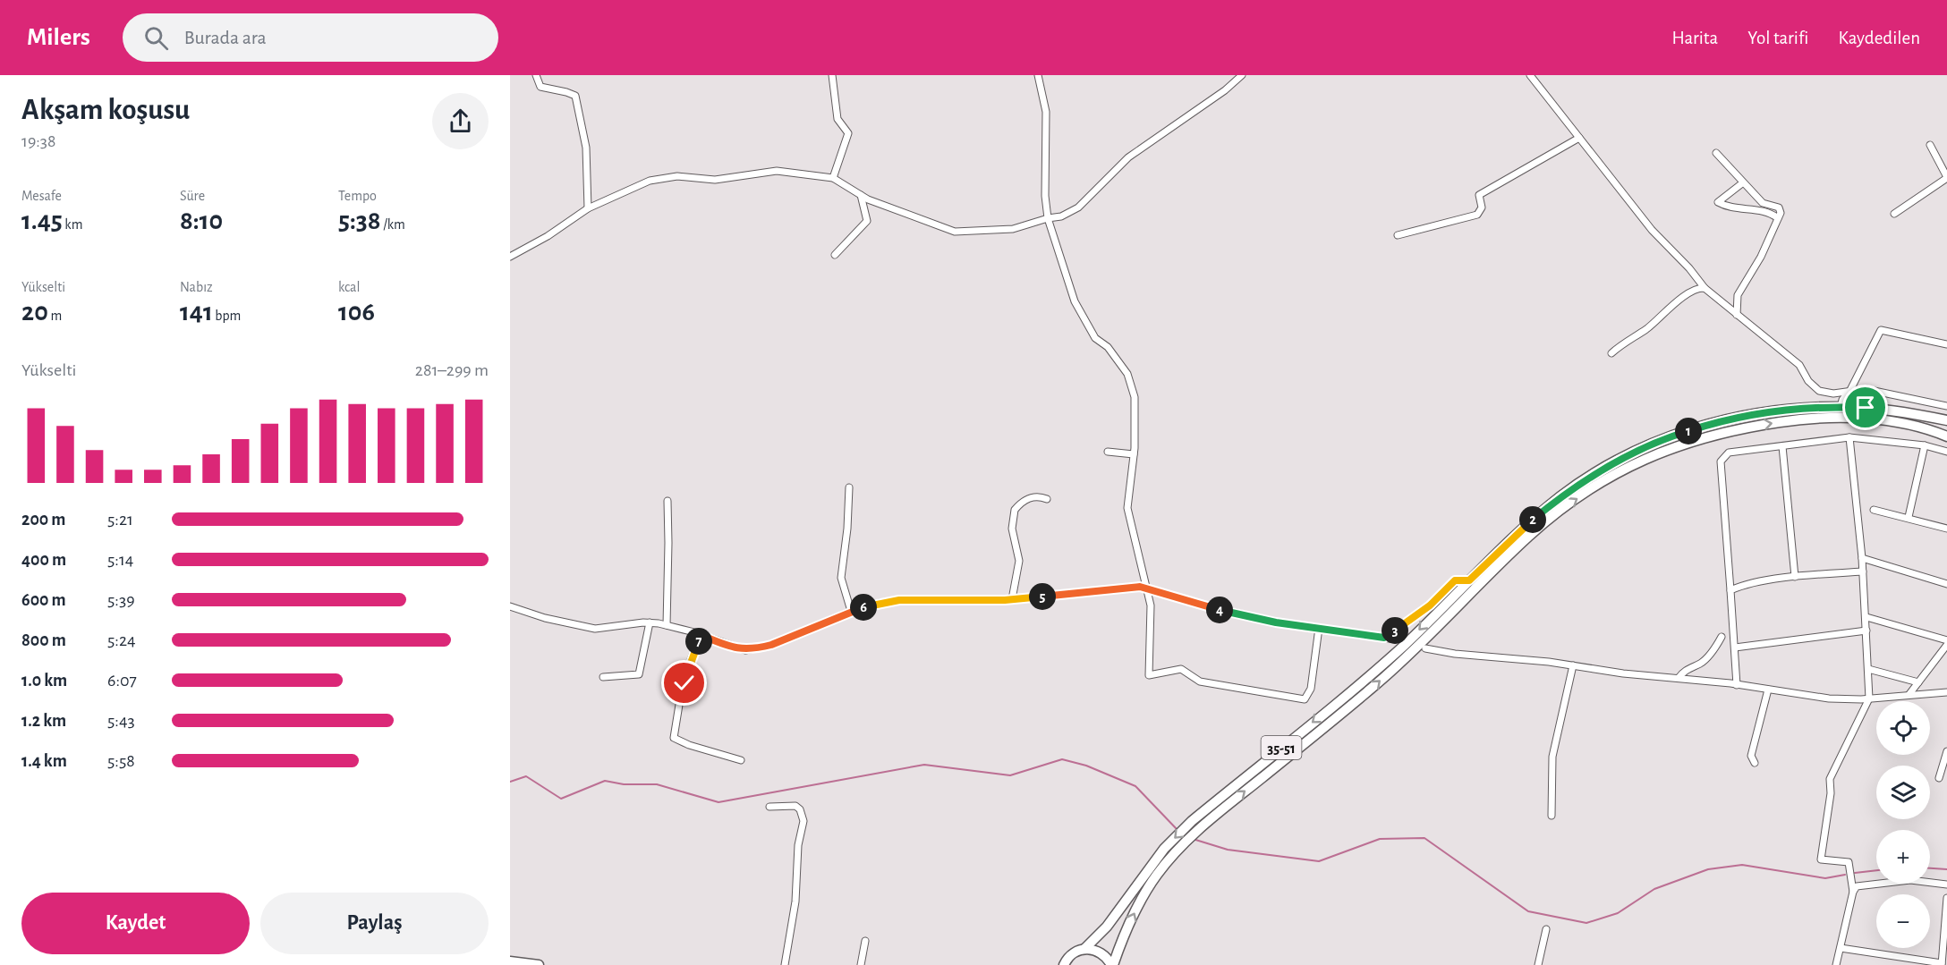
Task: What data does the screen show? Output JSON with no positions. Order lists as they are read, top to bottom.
{
  "streets": {
    "main road": ["35-51"]
  },
  "page": {
    "header": "Milers",
    "search": "Burada ara",
    "nav": ["Harita", "Yol tarifi", "Kaydedilen"],
    "heading": ["Akşam koşusu", "19:38"],
    "stats": [
      ["Mesafe", "1.45 km"],
      ["Süre", "8:10"],
      ["Tempo", "5:38 /km"],
      ["Yükselti", "20 m"],
      ["Nabız", "141 bpm"],
      ["kcal", "106"]
    ],
    "chart": ["Yükselti", "281–299 m"],
    "pins": [
      "1",
      "2",
      "5",
      "6",
      "4",
      "3",
      "7"
    ],
    "list": [
      {
        "name": "200 m",
        "note": "5:21"
      },
      {
        "name": "400 m",
        "note": "5:14"
      },
      {
        "name": "600 m",
        "note": "5:39"
      },
      {
        "name": "800 m",
        "note": "5:24"
      },
      {
        "name": "1.0 km",
        "note": "6:07"
      },
      {
        "name": "1.2 km",
        "note": "5:43"
      },
      {
        "name": "1.4 km",
        "note": "5:58"
      }
    ],
    "map_buttons": ["+", "−"],
    "buttons": ["Kaydet", "Paylaş"]
  }
}
